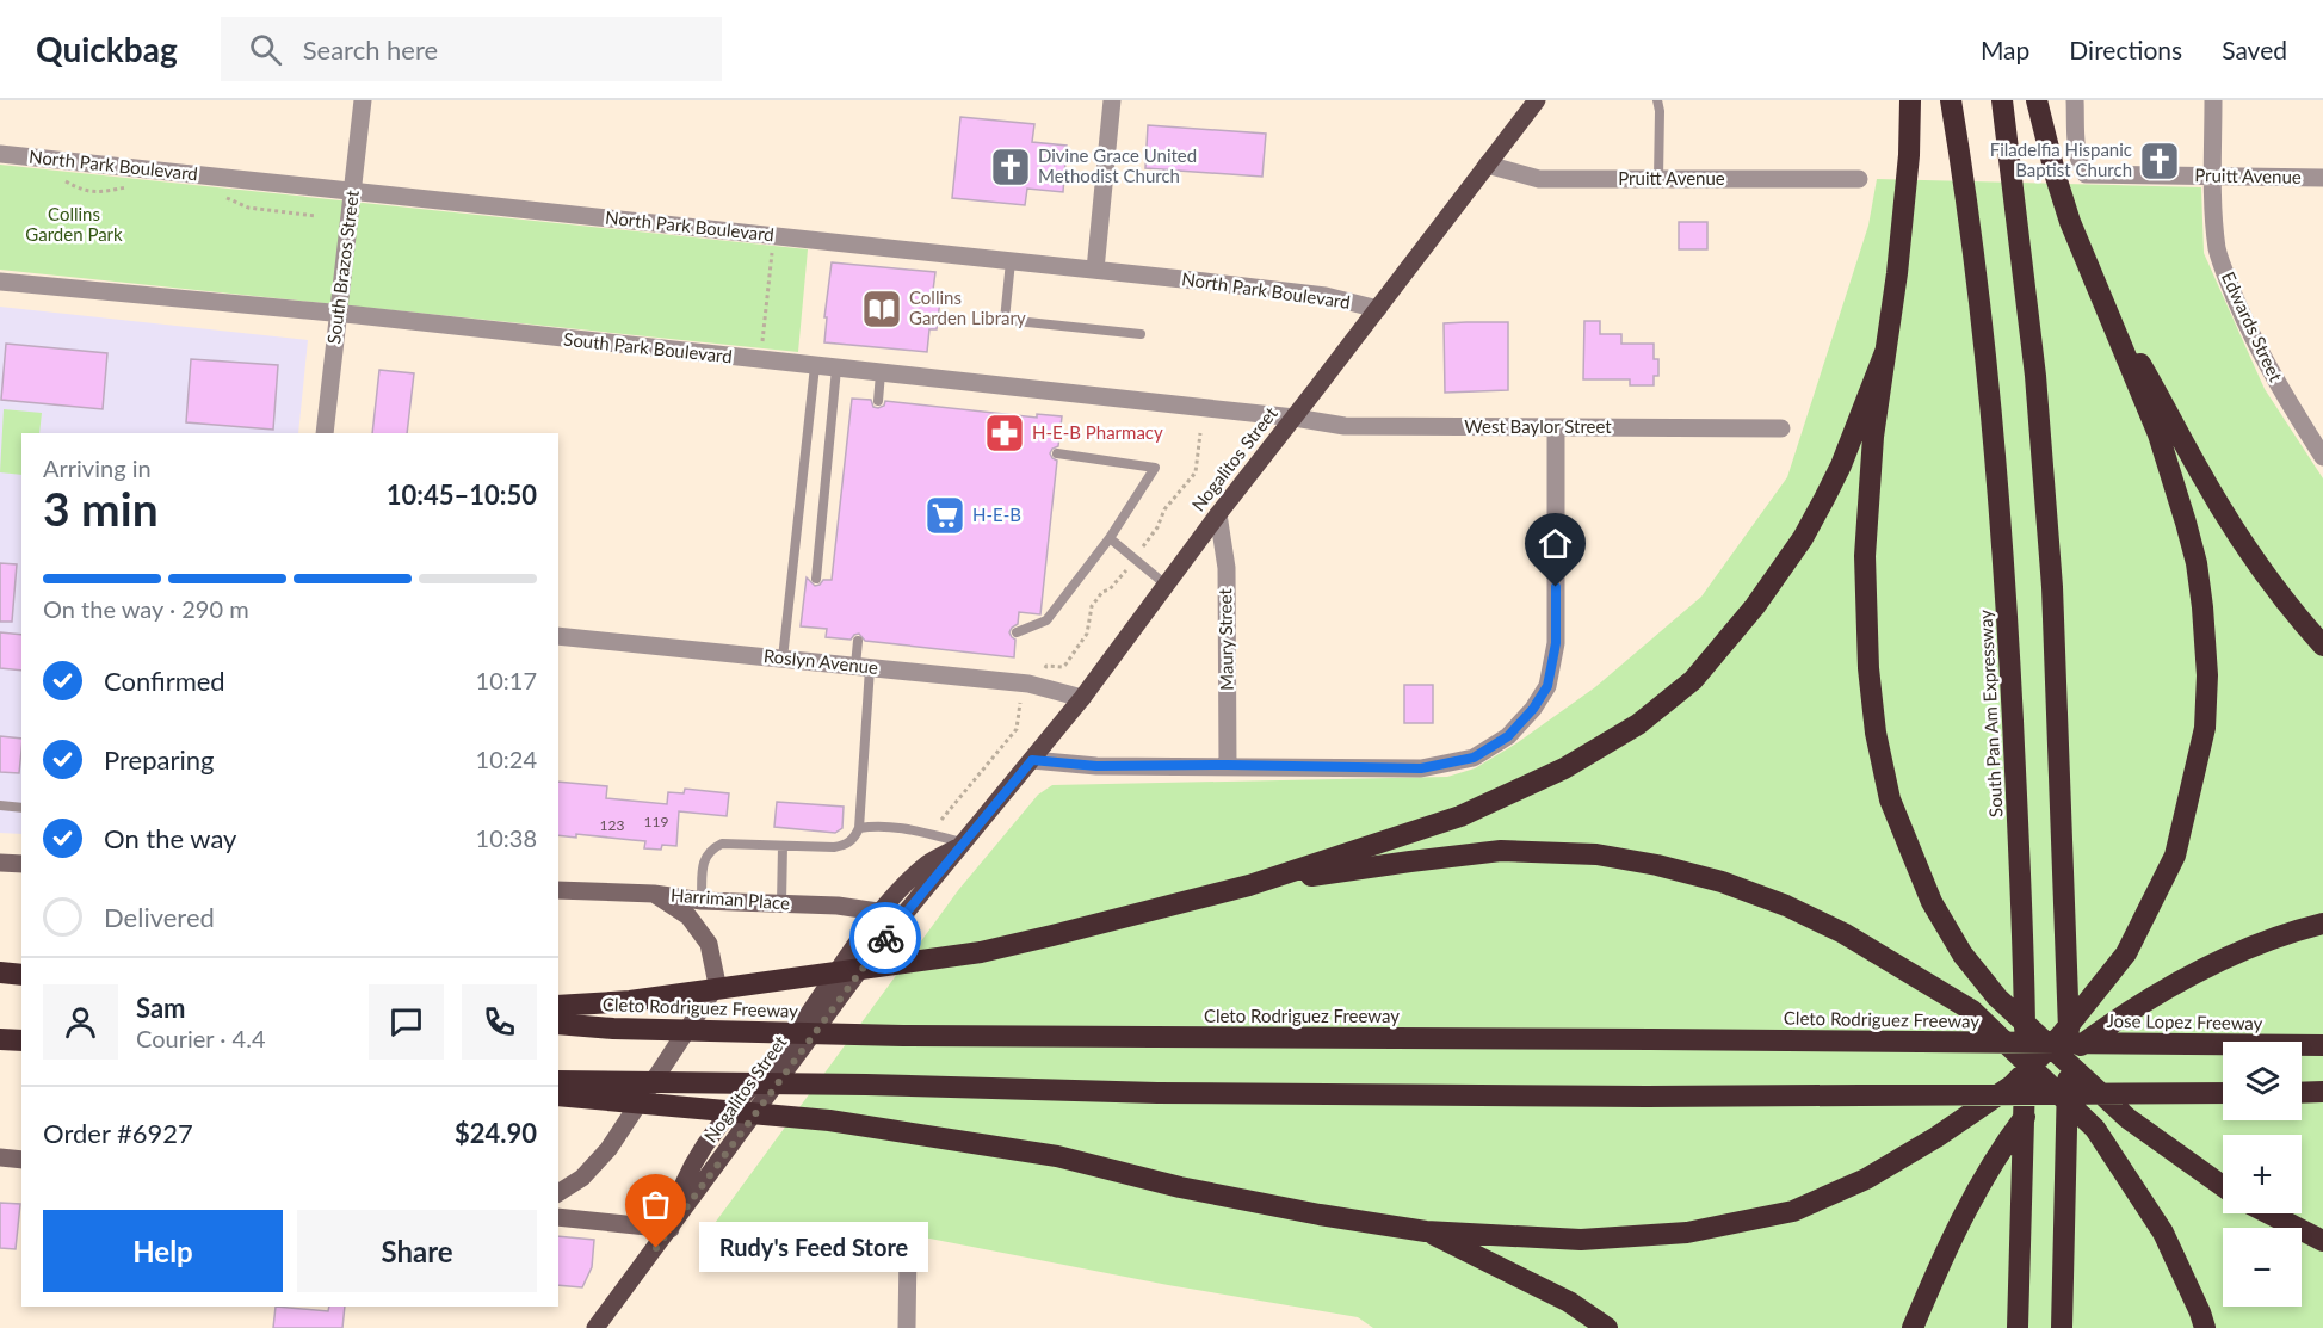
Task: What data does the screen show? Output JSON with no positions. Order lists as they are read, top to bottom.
{
  "streets": {
    "highway": ["South Pan Am Expressway", "Cleto Rodriguez Freeway", "Jose Lopez Freeway"],
    "main road": ["Nogalitos Street", "Harriman Place"],
    "street": [
      "North Park Boulevard",
      "Pruitt Avenue",
      "South Brazos Street",
      "Edwards Street",
      "South Park Boulevard",
      "West Baylor Street",
      "Maury Street",
      "Roslyn Avenue"
    ]
  },
  "crossings": [
    ["North Park Boulevard", "South Brazos Street"],
    ["North Park Boulevard", "Nogalitos Street"],
    ["Pruitt Avenue", "Edwards Street"],
    ["Pruitt Avenue", "Nogalitos Street"],
    ["South Brazos Street", "South Park Boulevard"],
    ["South Park Boulevard", "West Baylor Street"],
    ["South Park Boulevard", "Nogalitos Street"],
    ["West Baylor Street", "Nogalitos Street"],
    ["Nogalitos Street", "Maury Street"],
    ["Nogalitos Street", "Roslyn Avenue"],
    ["Nogalitos Street", "Harriman Place"],
    ["Cleto Rodriguez Freeway", "Jose Lopez Freeway"]
  ],
  "parks": ["Collins Garden Park"],
  "places": {
    "church": ["Filadelfia Hispanic Baptist Church", "Divine Grace United Methodist Church"],
    "library": ["Collins Garden Library"],
    "pharmacy": ["H-E-B Pharmacy"],
    "supermarket": ["H-E-B"],
    "other": ["Rudy's Feed Store"]
  },
  "house_numbers": ["119", "123"],
  "page": {
    "header": "Quickbag",
    "search": "Search here",
    "nav": ["Map", "Directions", "Saved"],
    "heading": ["3 min", "Arriving in", "10:45–10:50"],
    "panel": [
      "Sam",
      "Courier · 4.4",
      "Order #6927",
      "$24.90"
    ],
    "bar": "On the way · 290 m",
    "list": [
      ["Confirmed", "10:17"],
      ["Preparing", "10:24"],
      ["On the way", "10:38"],
      "Delivered"
    ],
    "map_buttons": ["+", "−"],
    "buttons": ["Help", "Share"],
    "bubble": "Rudy's Feed Store"
  }
}
